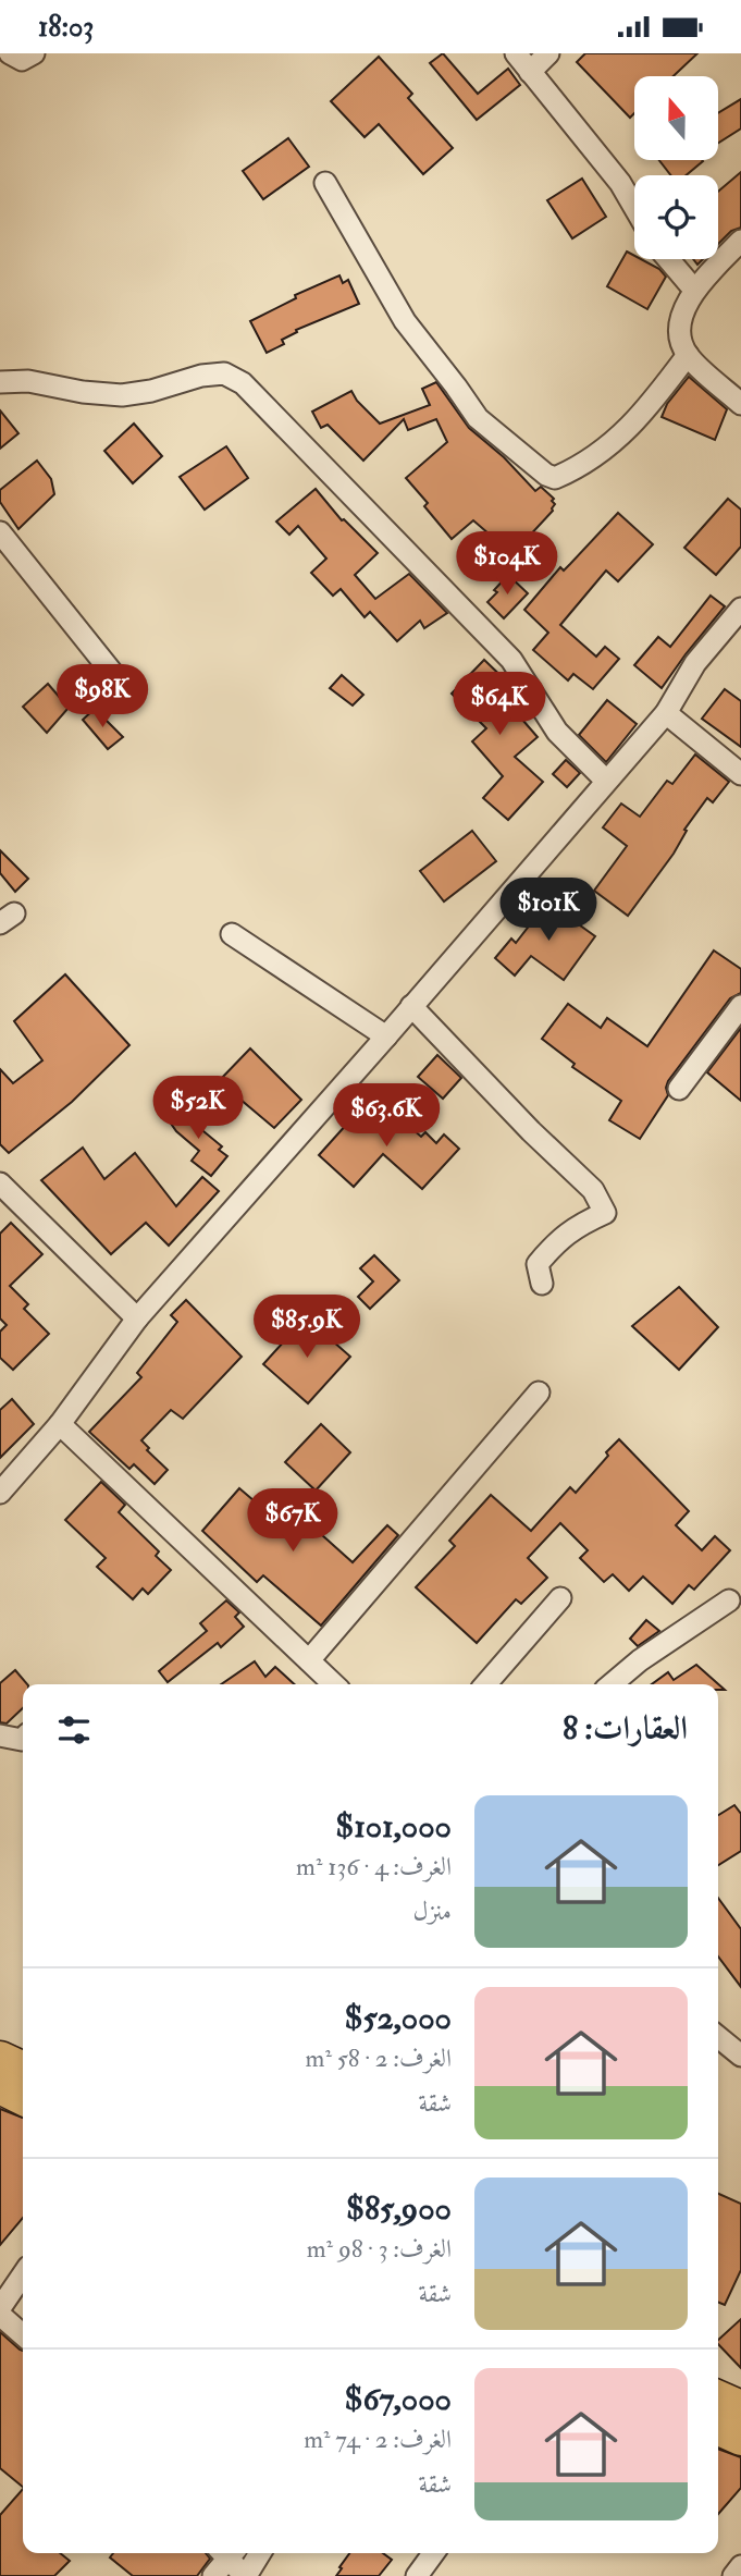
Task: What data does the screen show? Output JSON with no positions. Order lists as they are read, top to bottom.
{
  "north": "top",
  "page": {
    "status": "18:03",
    "price": [
      "$104K",
      "$98K",
      "$64K",
      "$101K",
      "$52K",
      "$63.6K",
      "$85.9K",
      "$67K"
    ],
    "heading": "العقارات: 8",
    "list": [
      {
        "name": "$101,000",
        "note": "الغرف: 4 · 136 m² · منزل"
      },
      {
        "name": "$52,000",
        "note": "الغرف: 2 · 58 m² · شقة"
      },
      {
        "name": "$85,900",
        "note": "الغرف: 3 · 98 m² · شقة"
      },
      {
        "name": "$67,000",
        "note": "الغرف: 2 · 74 m² · شقة"
      }
    ]
  }
}
